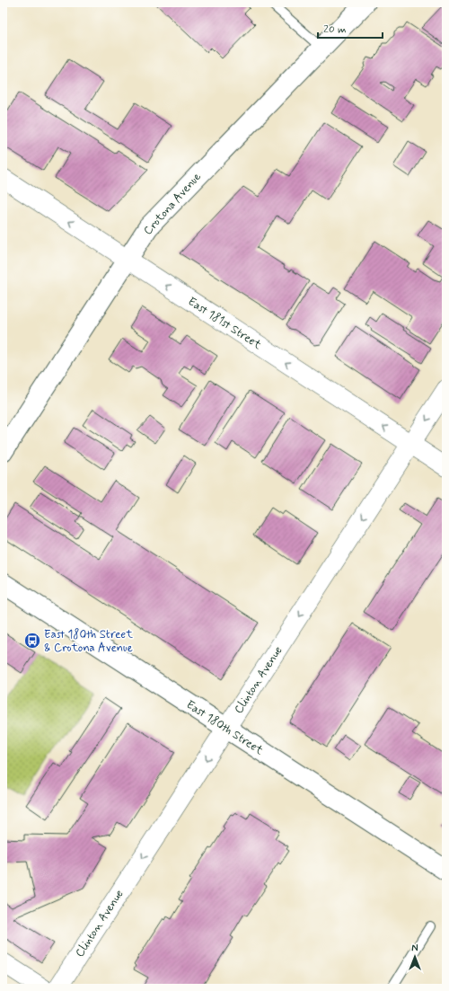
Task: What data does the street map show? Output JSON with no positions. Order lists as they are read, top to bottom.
{
  "streets": {
    "street": [
      "Crotona Avenue",
      "East 181st Street",
      "Clinton Avenue",
      "East 180th Street"
    ]
  },
  "crossings": [
    ["Crotona Avenue", "East 181st Street"],
    ["East 181st Street", "Clinton Avenue"],
    ["Clinton Avenue", "East 180th Street"]
  ],
  "one_way": ["East 181st Street", "Clinton Avenue"],
  "places": {
    "bus stop": ["East 180th Street & Crotona Avenue"]
  },
  "scale_bar": "20 m",
  "north": "top"
}
